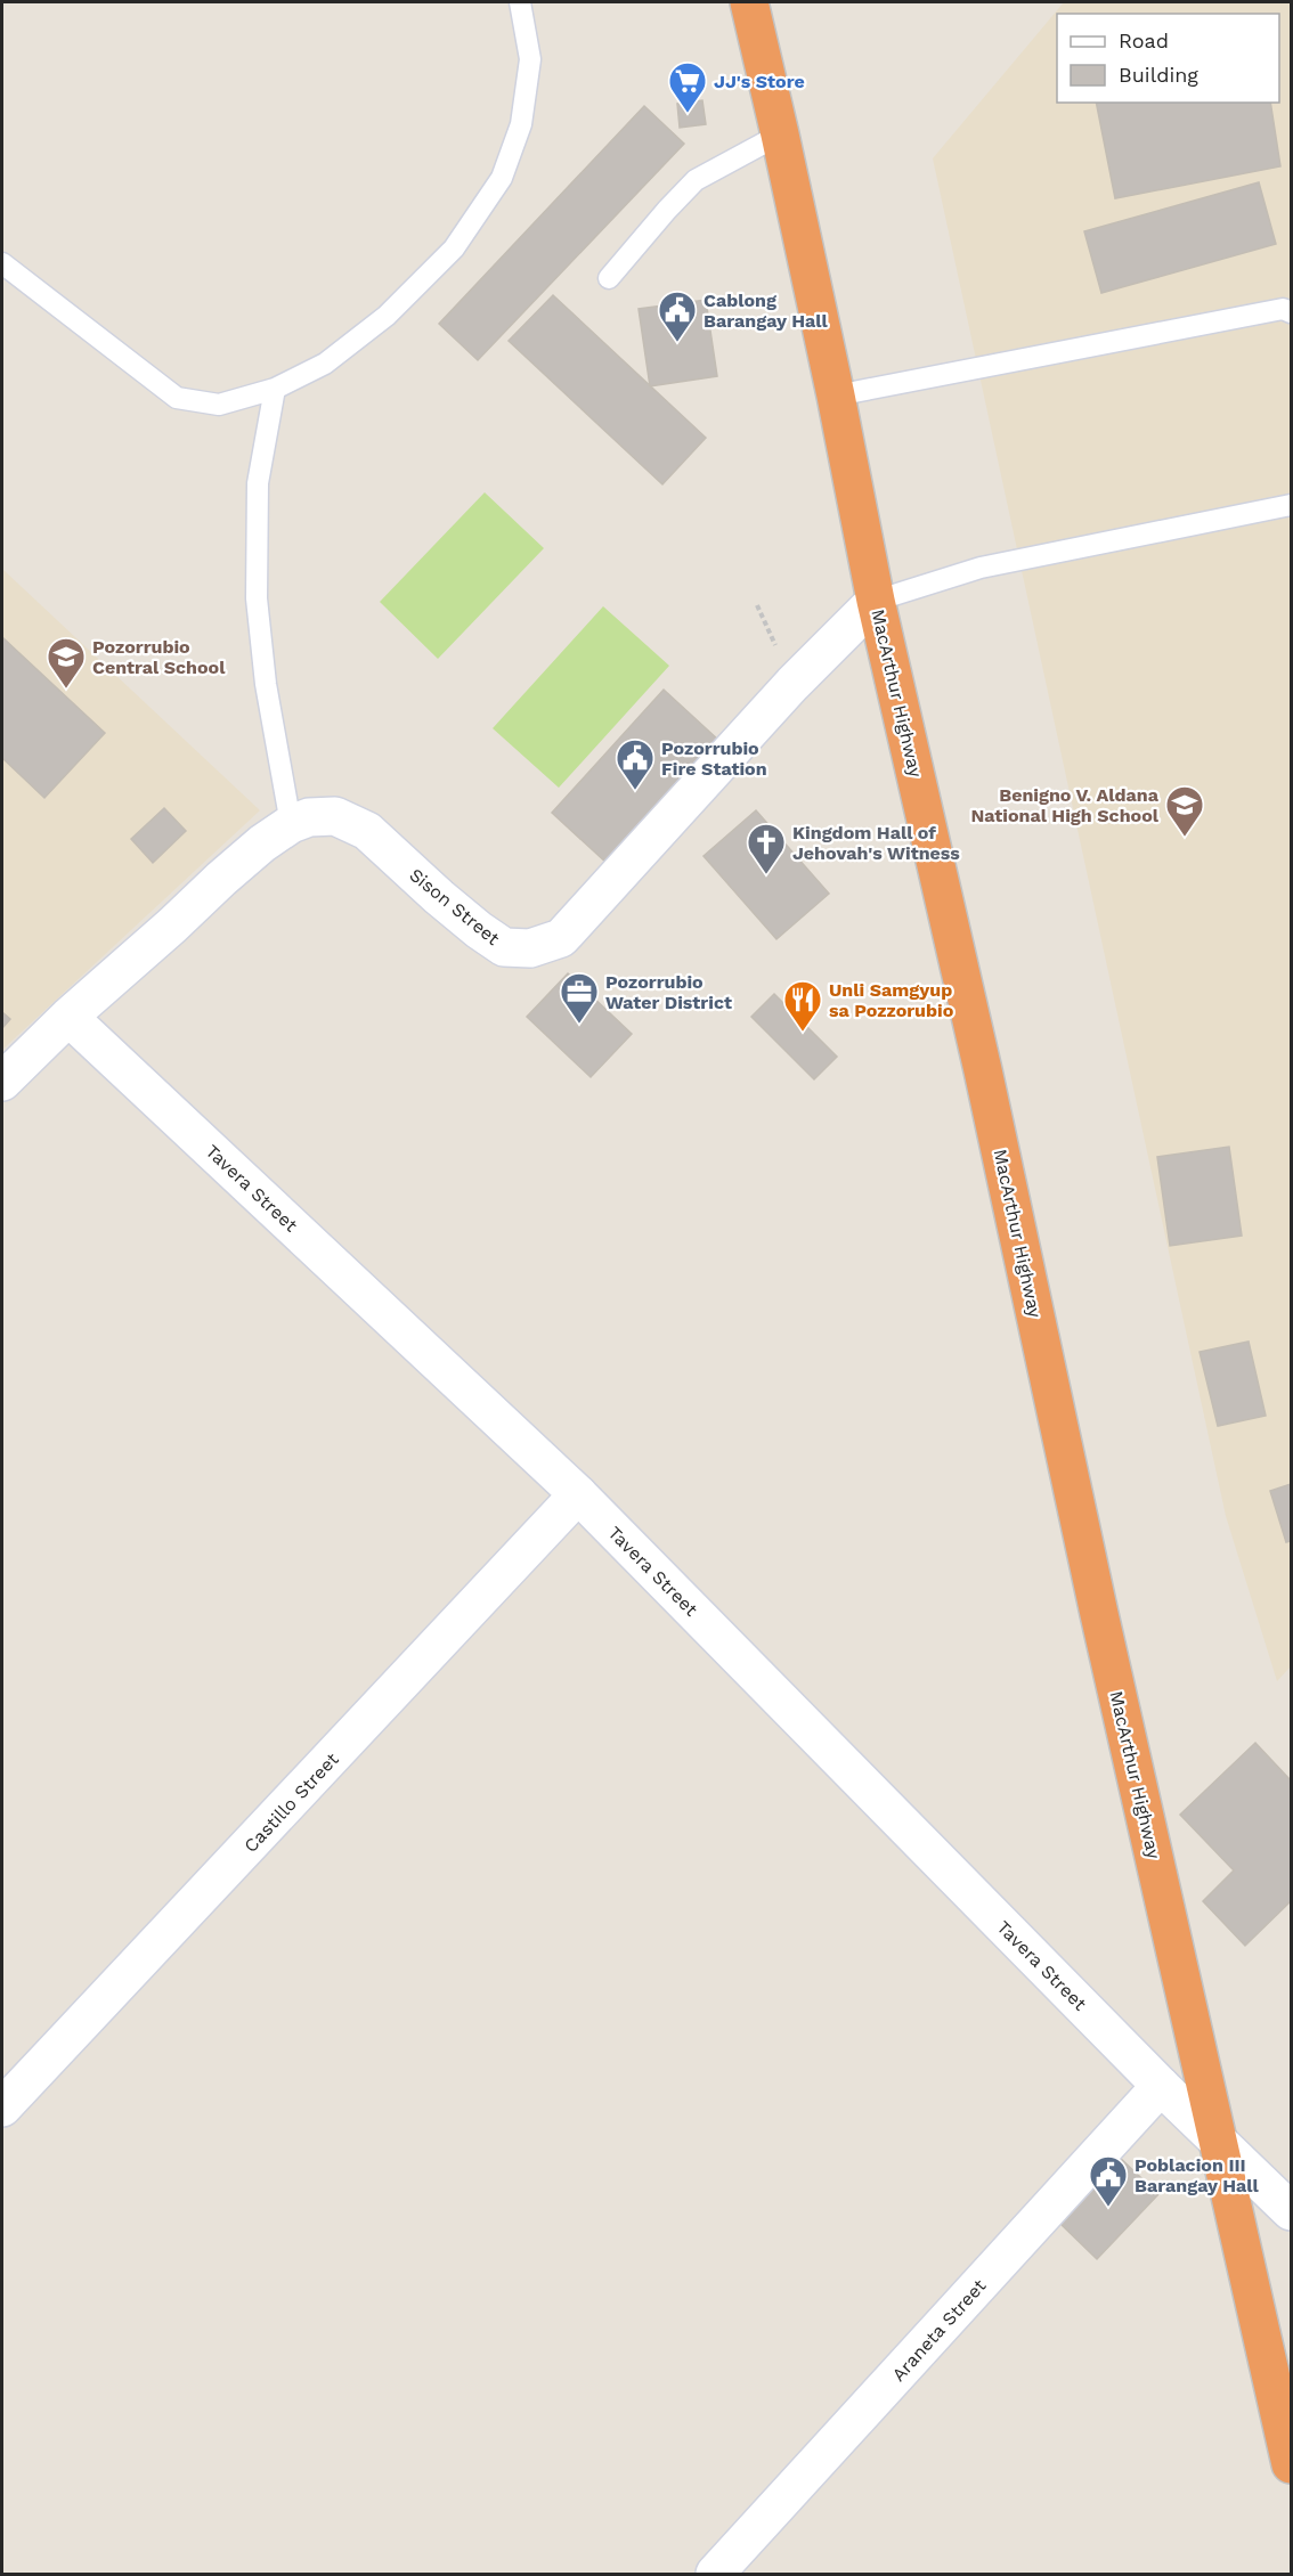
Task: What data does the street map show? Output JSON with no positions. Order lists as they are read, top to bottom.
{
  "streets": {
    "highway": ["MacArthur Highway"],
    "street": [
      "Sison Street",
      "Tavera Street",
      "Castillo Street",
      "Araneta Street"
    ]
  },
  "crossings": [
    ["MacArthur Highway", "Sison Street"],
    ["MacArthur Highway", "Tavera Street"],
    ["Sison Street", "Tavera Street"],
    ["Tavera Street", "Castillo Street"],
    ["Tavera Street", "Araneta Street"]
  ],
  "places": {
    "supermarket": ["JJ's Store"],
    "public building": ["Cablong Barangay Hall", "Pozorrubio Fire Station", "Poblacion III Barangay Hall"],
    "school or university": ["Pozorrubio Central School", "Benigno V. Aldana National High School"],
    "church": ["Kingdom Hall of Jehovah's Witness"],
    "office": ["Pozorrubio Water District"],
    "restaurant": ["Unli Samgyup sa Pozzorubio"]
  },
  "legend": ["Road", "Building"]
}
